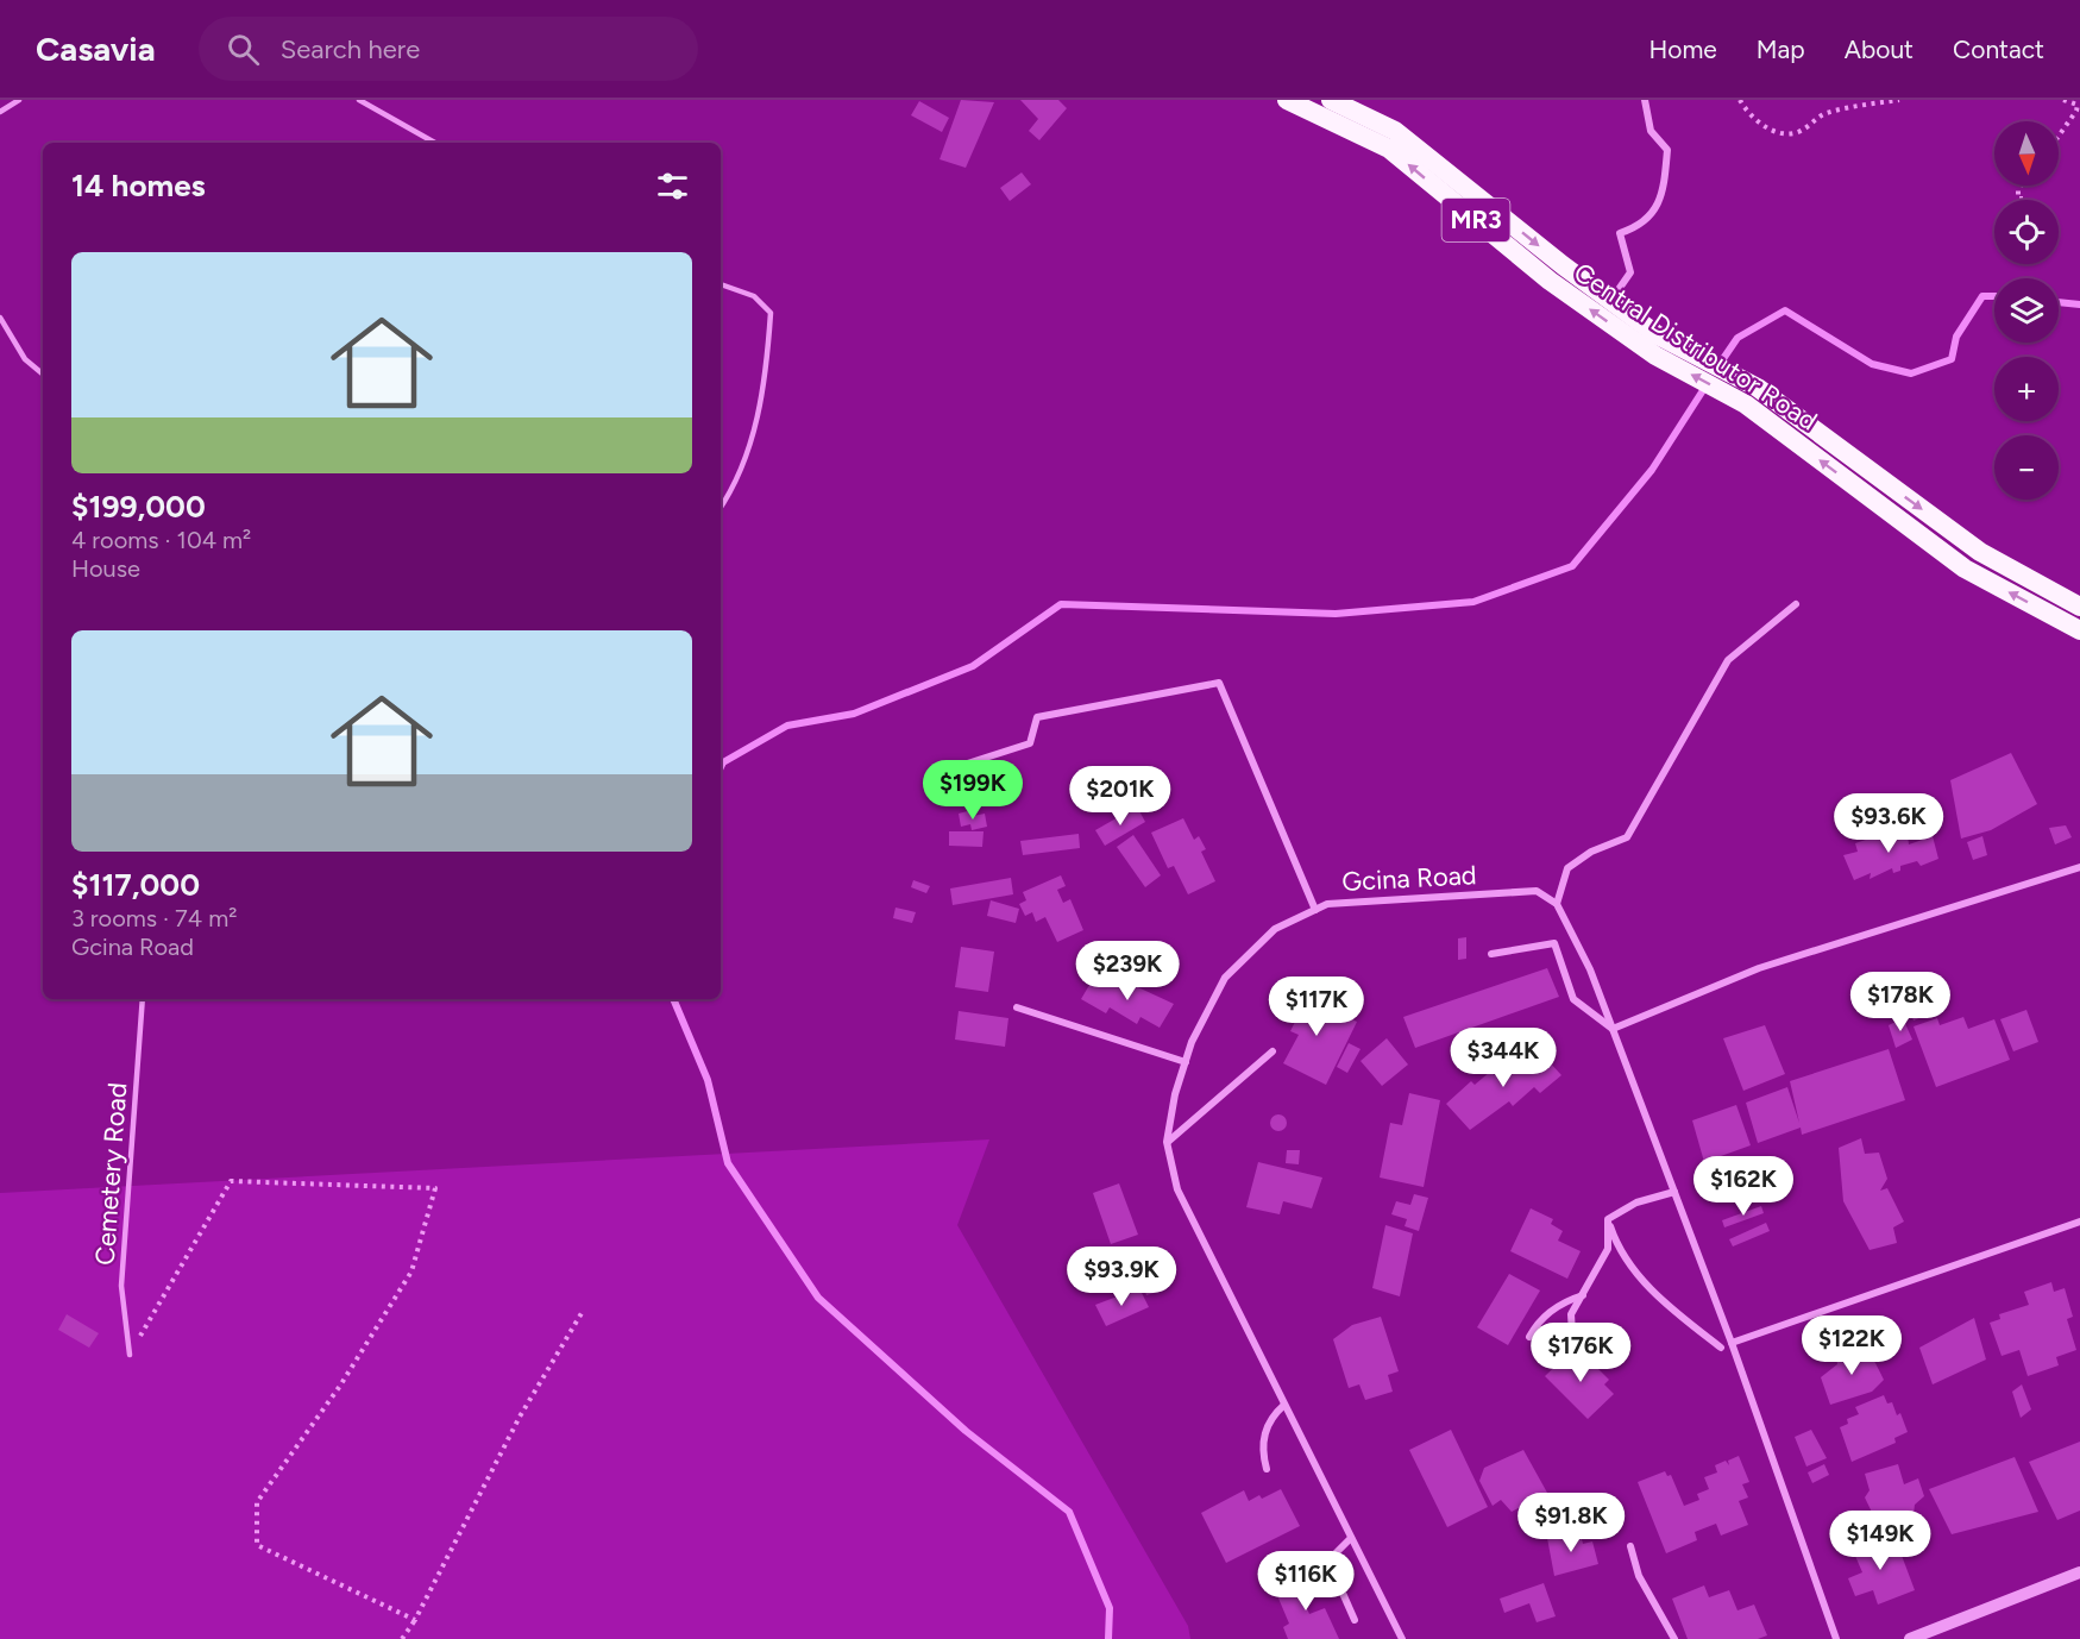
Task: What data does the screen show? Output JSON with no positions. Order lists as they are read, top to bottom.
{
  "streets": {
    "highway": ["MR3", "Central Distributor Road"],
    "street": ["Gcina Road"],
    "lane": ["Cemetery Road"]
  },
  "north": "bottom",
  "page": {
    "header": "Casavia",
    "search": "Search here",
    "nav": [
      "Home",
      "Map",
      "About",
      "Contact"
    ],
    "map_buttons": ["+", "−"],
    "heading": "14 homes",
    "list": [
      {
        "name": "$199,000",
        "note": "4 rooms · 104 m² · House"
      },
      {
        "name": "$117,000",
        "note": "3 rooms · 74 m² · Gcina Road"
      }
    ],
    "price": [
      "$199K",
      "$201K",
      "$93.6K",
      "$239K",
      "$178K",
      "$117K",
      "$344K",
      "$162K",
      "$93.9K",
      "$122K",
      "$176K",
      "$91.8K",
      "$149K",
      "$116K"
    ]
  }
}
